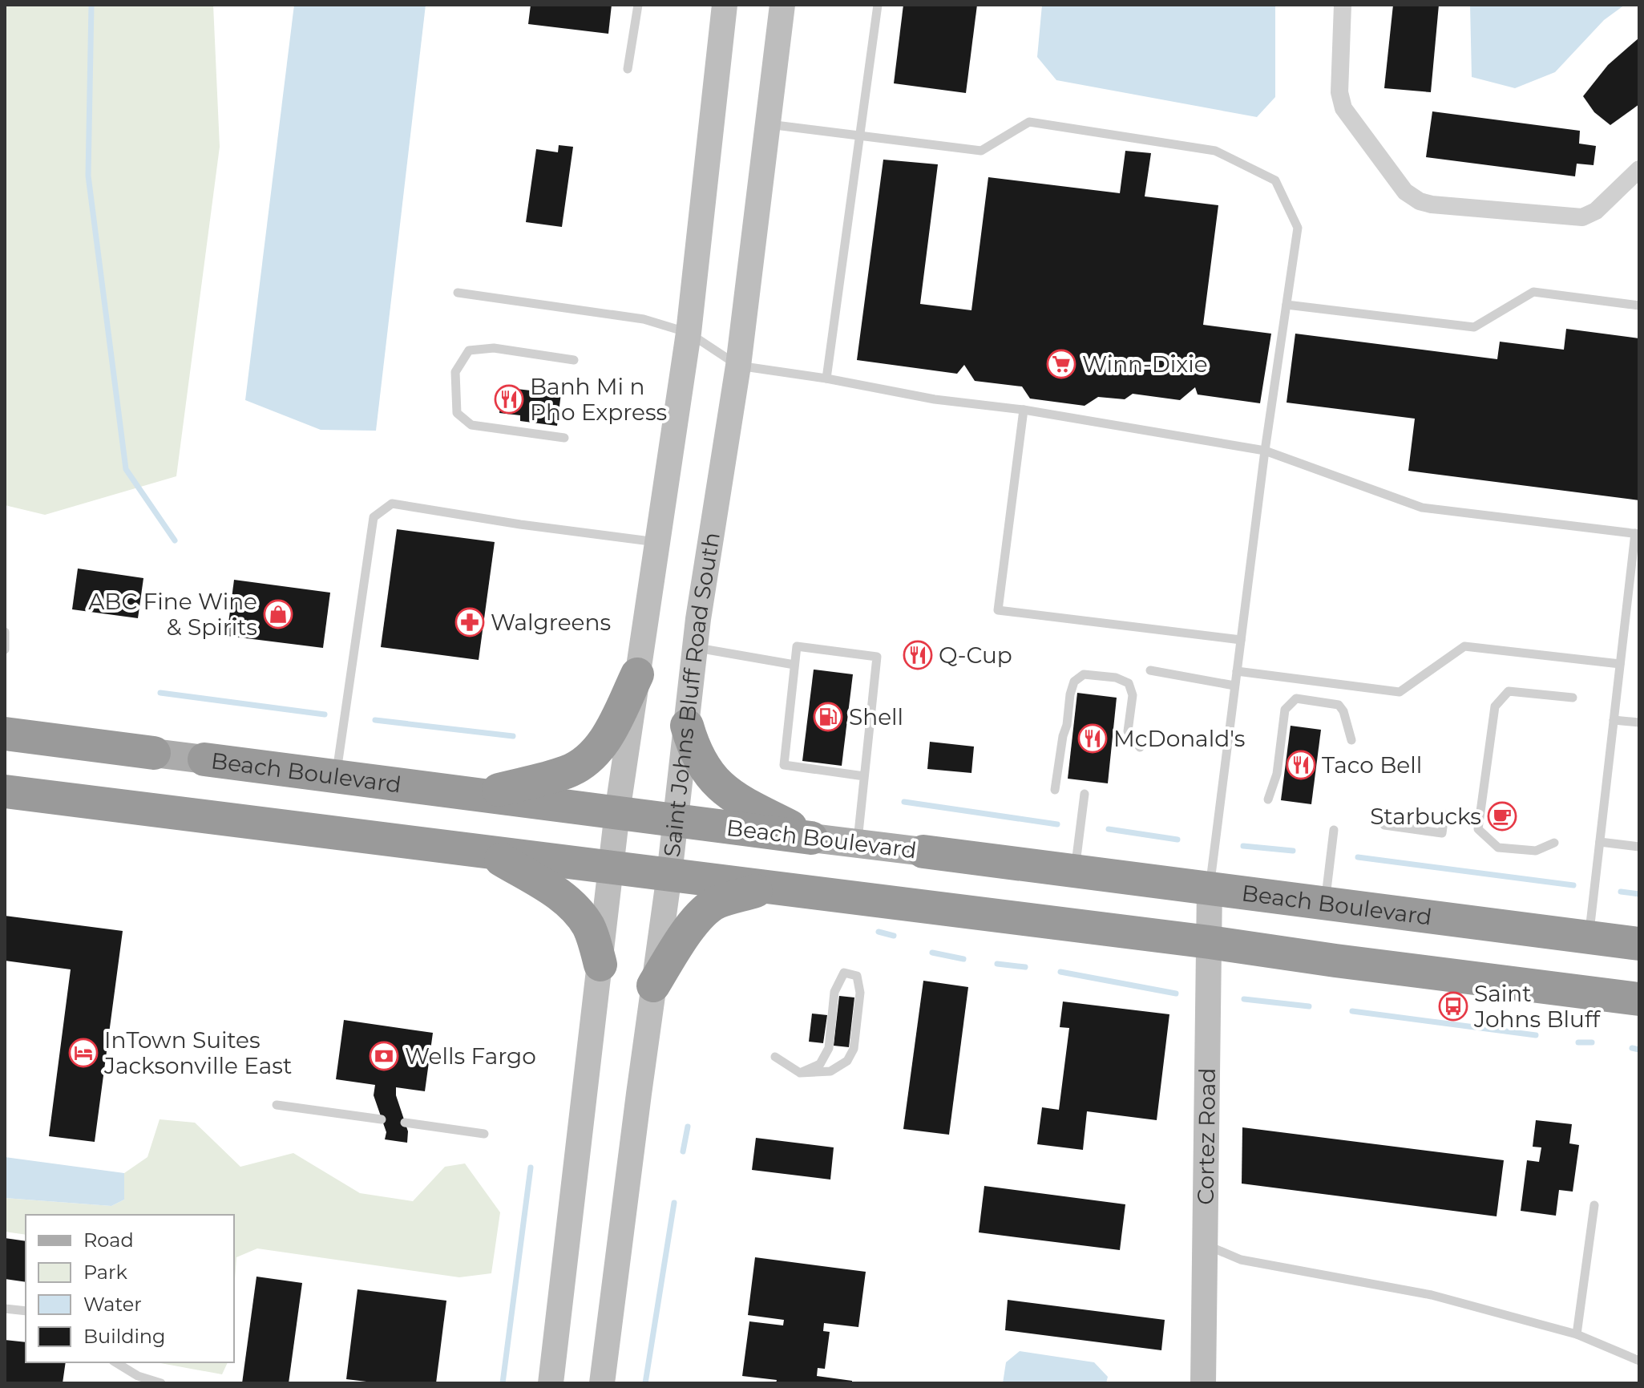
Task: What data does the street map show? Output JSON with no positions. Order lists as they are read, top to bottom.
{
  "streets": {
    "highway": ["Beach Boulevard"],
    "main road": ["Saint Johns Bluff Road South", "Cortez Road"]
  },
  "crossings": [
    ["Saint Johns Bluff Road South", "Beach Boulevard"],
    ["Beach Boulevard", "Cortez Road"]
  ],
  "places": {
    "supermarket": ["Winn-Dixie"],
    "restaurant": [
      "Banh Mi n Pho Express",
      "Q-Cup",
      "McDonald's",
      "Taco Bell"
    ],
    "shop": ["ABC Fine Wine & Spirits"],
    "pharmacy": ["Walgreens"],
    "fuel station": ["Shell"],
    "cafe": ["Starbucks"],
    "bus stop": ["Saint Johns Bluff"],
    "hotel": ["InTown Suites Jacksonville East"],
    "bank": ["Wells Fargo"]
  },
  "legend": [
    "Road",
    "Park",
    "Water",
    "Building"
  ]
}
